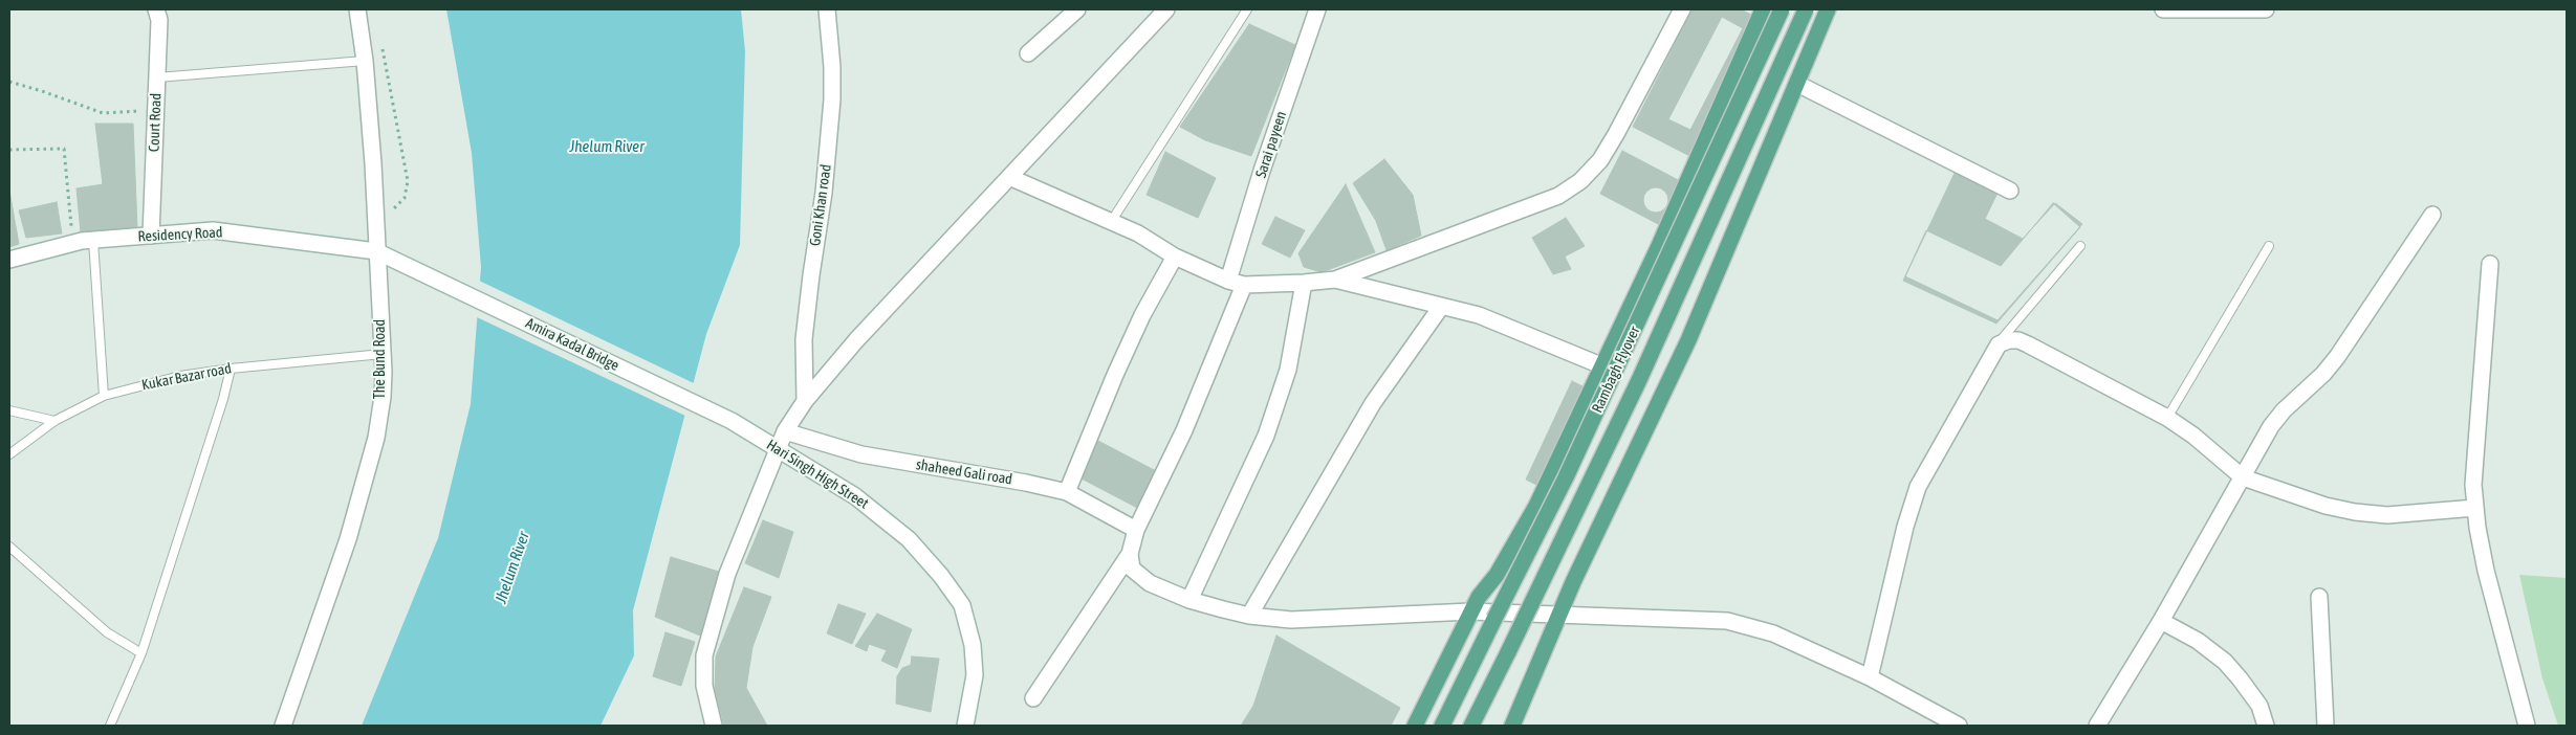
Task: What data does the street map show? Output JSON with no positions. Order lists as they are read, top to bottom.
{
  "streets": {
    "main road": ["Rambagh Flyover"],
    "street": [
      "Court Road",
      "Sarai payeen",
      "Goni Khan road",
      "Residency Road",
      "Amira Kadal Bridge",
      "The Bund Road",
      "shaheed Gali road",
      "Hari Singh High Street"
    ],
    "lane": ["Kukar Bazar road"]
  },
  "crossings": [
    ["Court Road", "Residency Road"],
    ["Sarai payeen", "shaheed Gali road"],
    ["Residency Road", "Amira Kadal Bridge"],
    ["Residency Road", "The Bund Road"],
    ["Amira Kadal Bridge", "Hari Singh High Street"],
    ["The Bund Road", "Kukar Bazar road"]
  ],
  "water": ["Jhelum River"]
}
